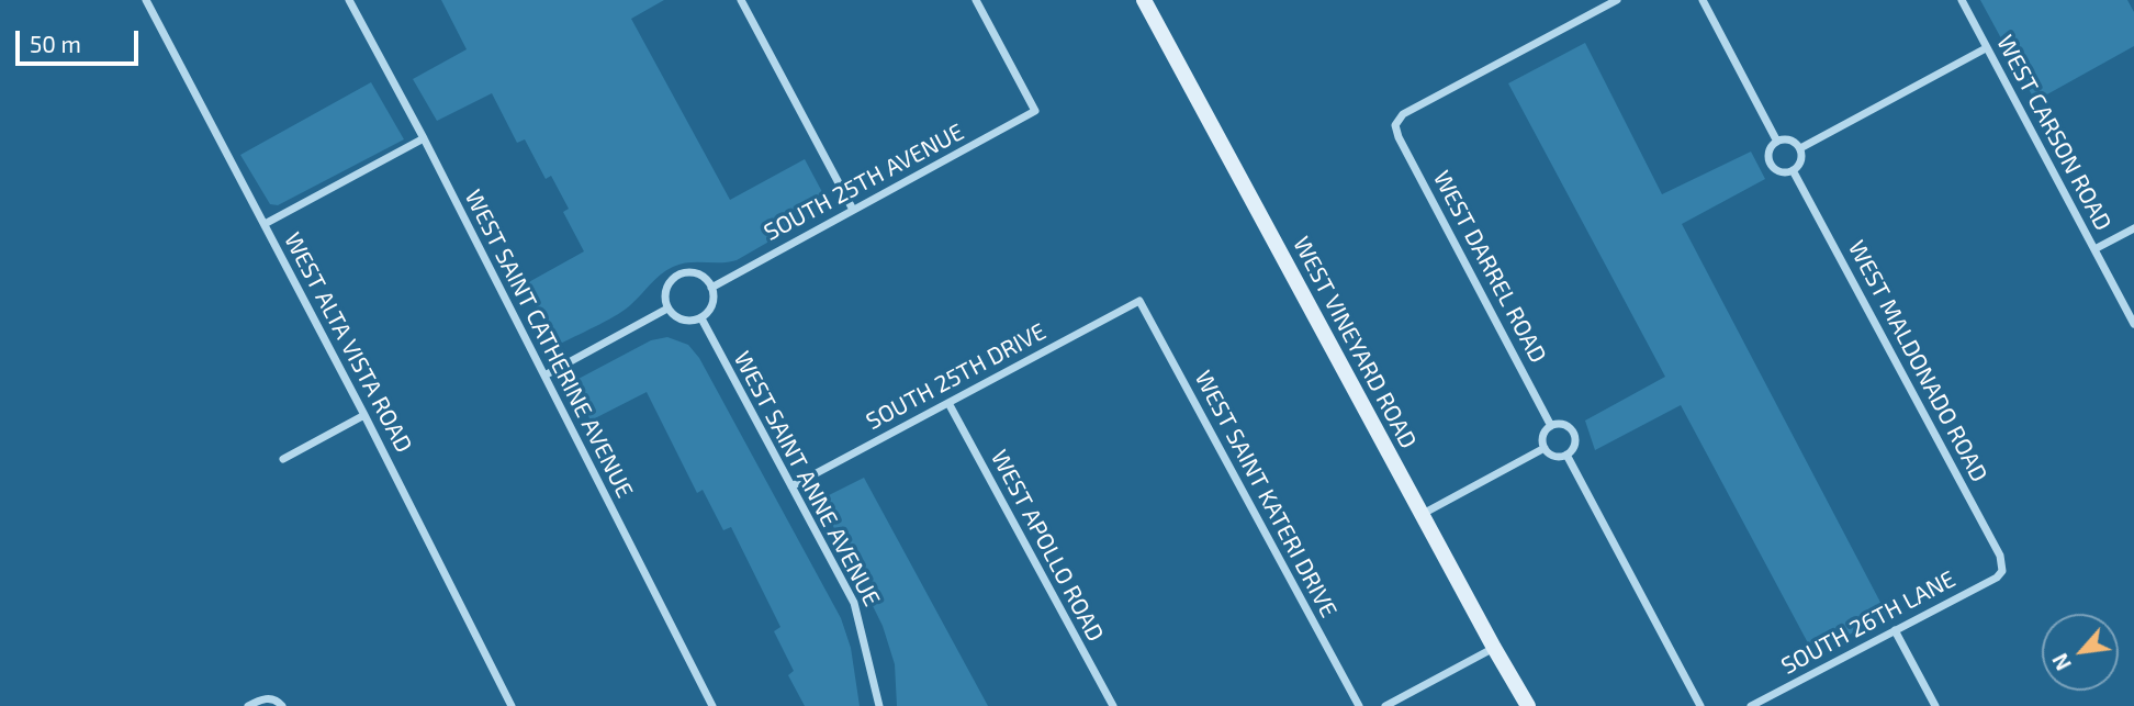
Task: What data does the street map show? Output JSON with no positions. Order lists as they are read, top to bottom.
{
  "streets": {
    "street": [
      "WEST CARSON ROAD",
      "SOUTH 25TH AVENUE",
      "WEST DARREL ROAD",
      "WEST ALTA VISTA ROAD",
      "WEST VINEYARD ROAD",
      "WEST SAINT CATHERINE AVENUE",
      "WEST MALDONADO ROAD",
      "SOUTH 25TH DRIVE",
      "WEST SAINT ANNE AVENUE",
      "WEST SAINT KATERI DRIVE",
      "WEST APOLLO ROAD",
      "SOUTH 26TH LANE"
    ]
  },
  "crossings": [
    ["SOUTH 25TH AVENUE", "WEST SAINT ANNE AVENUE"],
    ["WEST MALDONADO ROAD", "SOUTH 26TH LANE"],
    ["SOUTH 25TH DRIVE", "WEST SAINT ANNE AVENUE"],
    ["SOUTH 25TH DRIVE", "WEST SAINT KATERI DRIVE"],
    ["SOUTH 25TH DRIVE", "WEST APOLLO ROAD"]
  ],
  "scale_bar": "50 m",
  "north": "bottom left"
}
